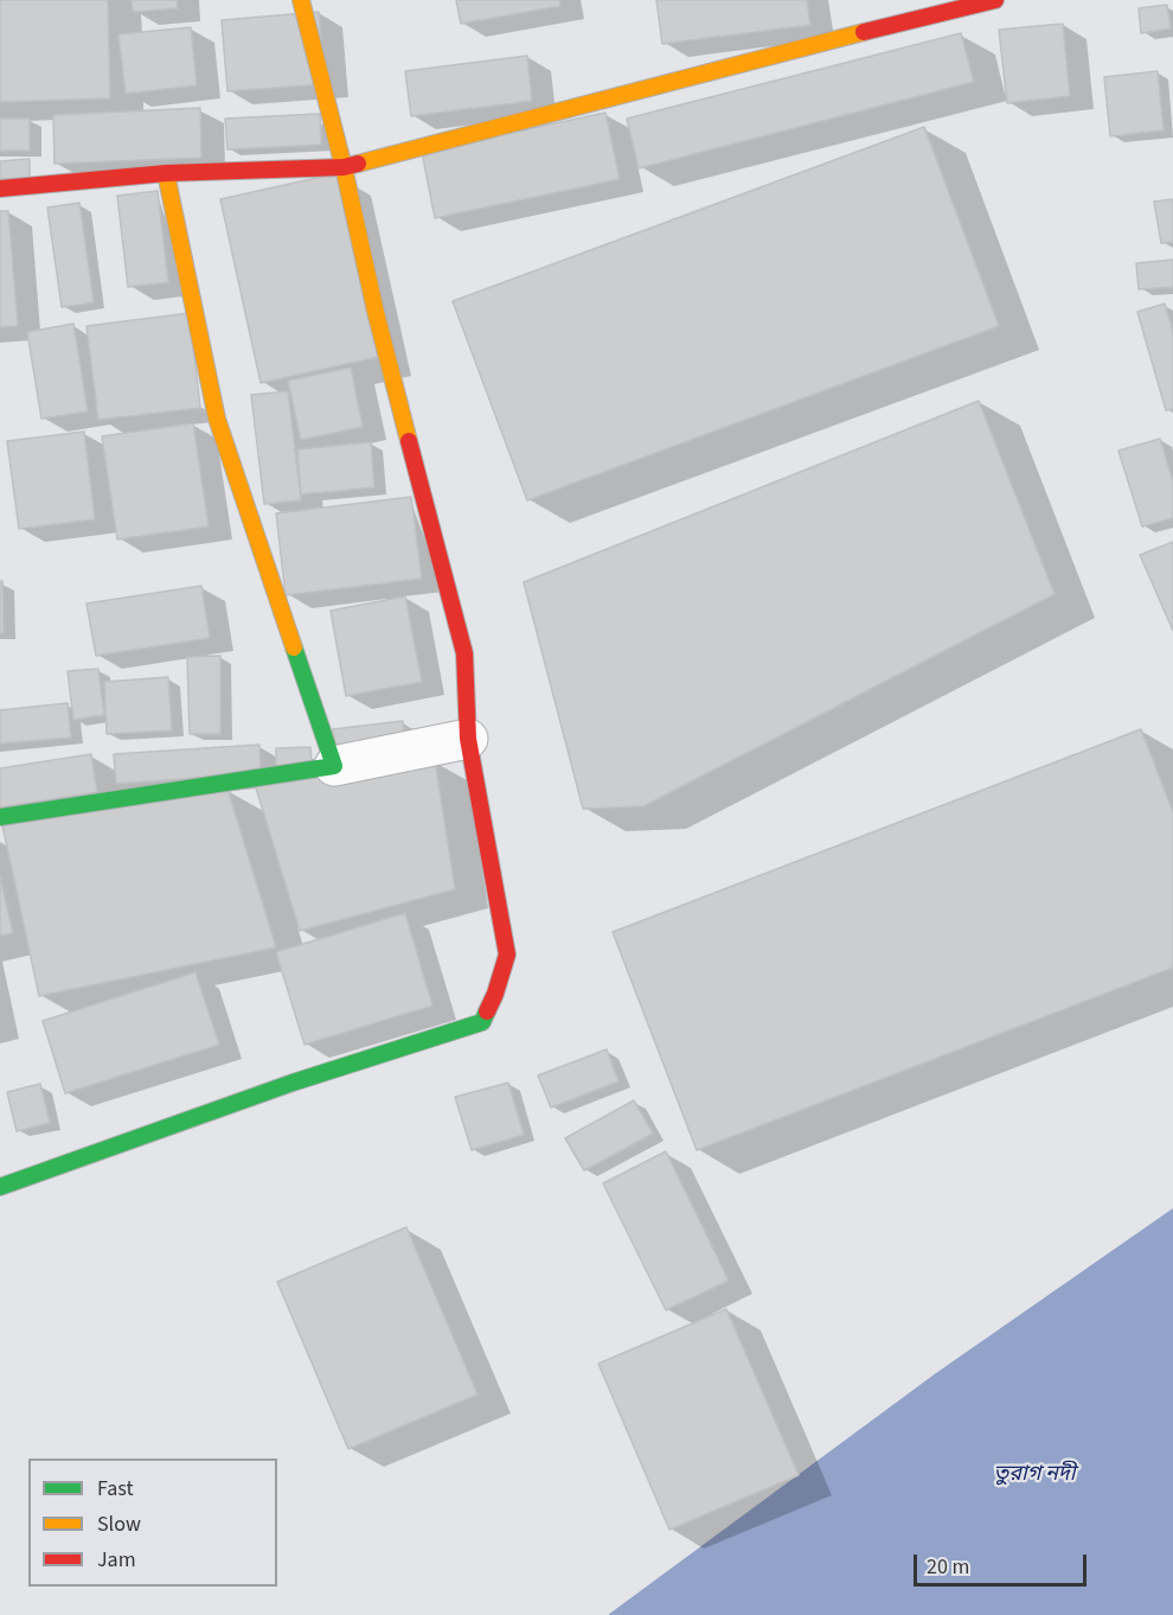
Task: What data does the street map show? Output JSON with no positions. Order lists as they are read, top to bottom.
{
  "water": ["তুরাগ নদী"],
  "legend": ["Fast", "Slow", "Jam"],
  "scale_bar": "20 m"
}
